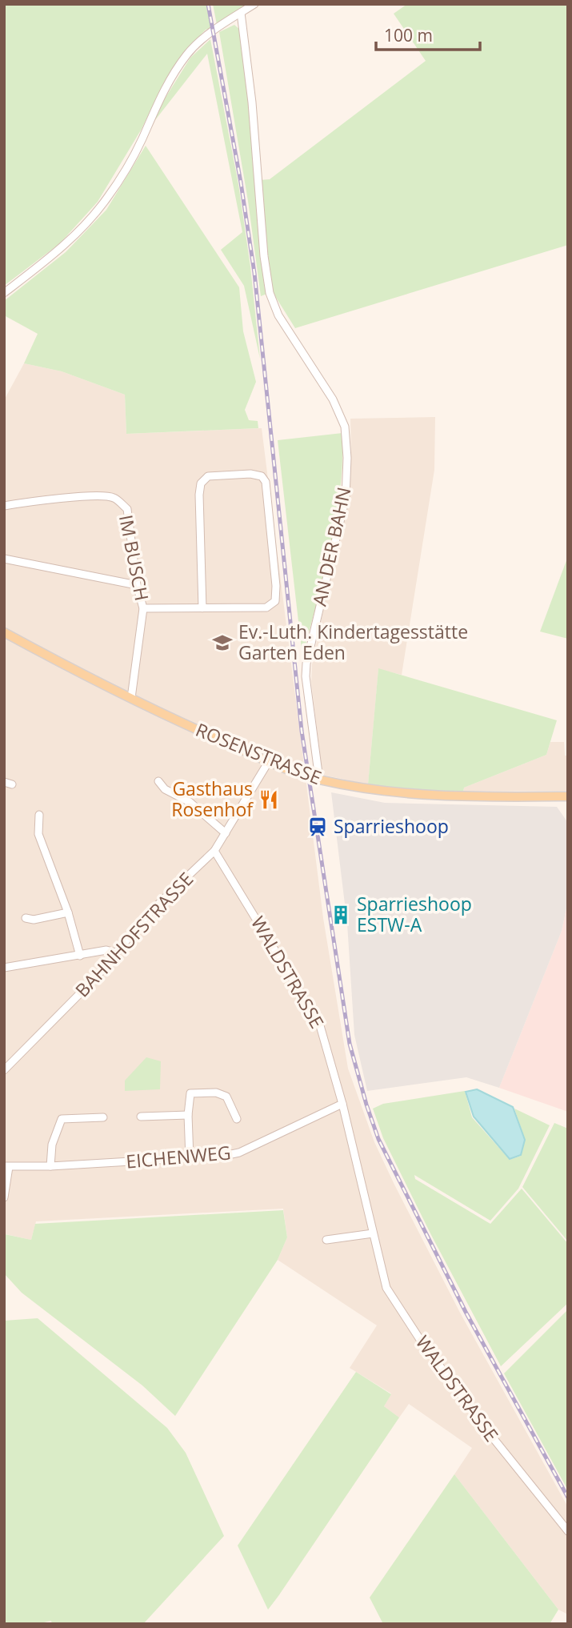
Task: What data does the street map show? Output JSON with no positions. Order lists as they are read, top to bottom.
{
  "streets": {
    "main road": ["ROSENSTRASSE"],
    "street": [
      "AN DER BAHN",
      "IM BUSCH",
      "BAHNHOFSTRASSE",
      "WALDSTRASSE",
      "EICHENWEG"
    ]
  },
  "crossings": [
    ["AN DER BAHN", "ROSENSTRASSE"],
    ["IM BUSCH", "ROSENSTRASSE"],
    ["ROSENSTRASSE", "BAHNHOFSTRASSE"],
    ["BAHNHOFSTRASSE", "WALDSTRASSE"],
    ["WALDSTRASSE", "EICHENWEG"]
  ],
  "places": {
    "school or university": ["Ev.-Luth. Kindertagesstätte Garten Eden"],
    "restaurant": ["Gasthaus Rosenhof"],
    "station": ["Sparrieshoop"],
    "building": ["Sparrieshoop ESTW-A"]
  },
  "scale_bar": "100 m"
}
